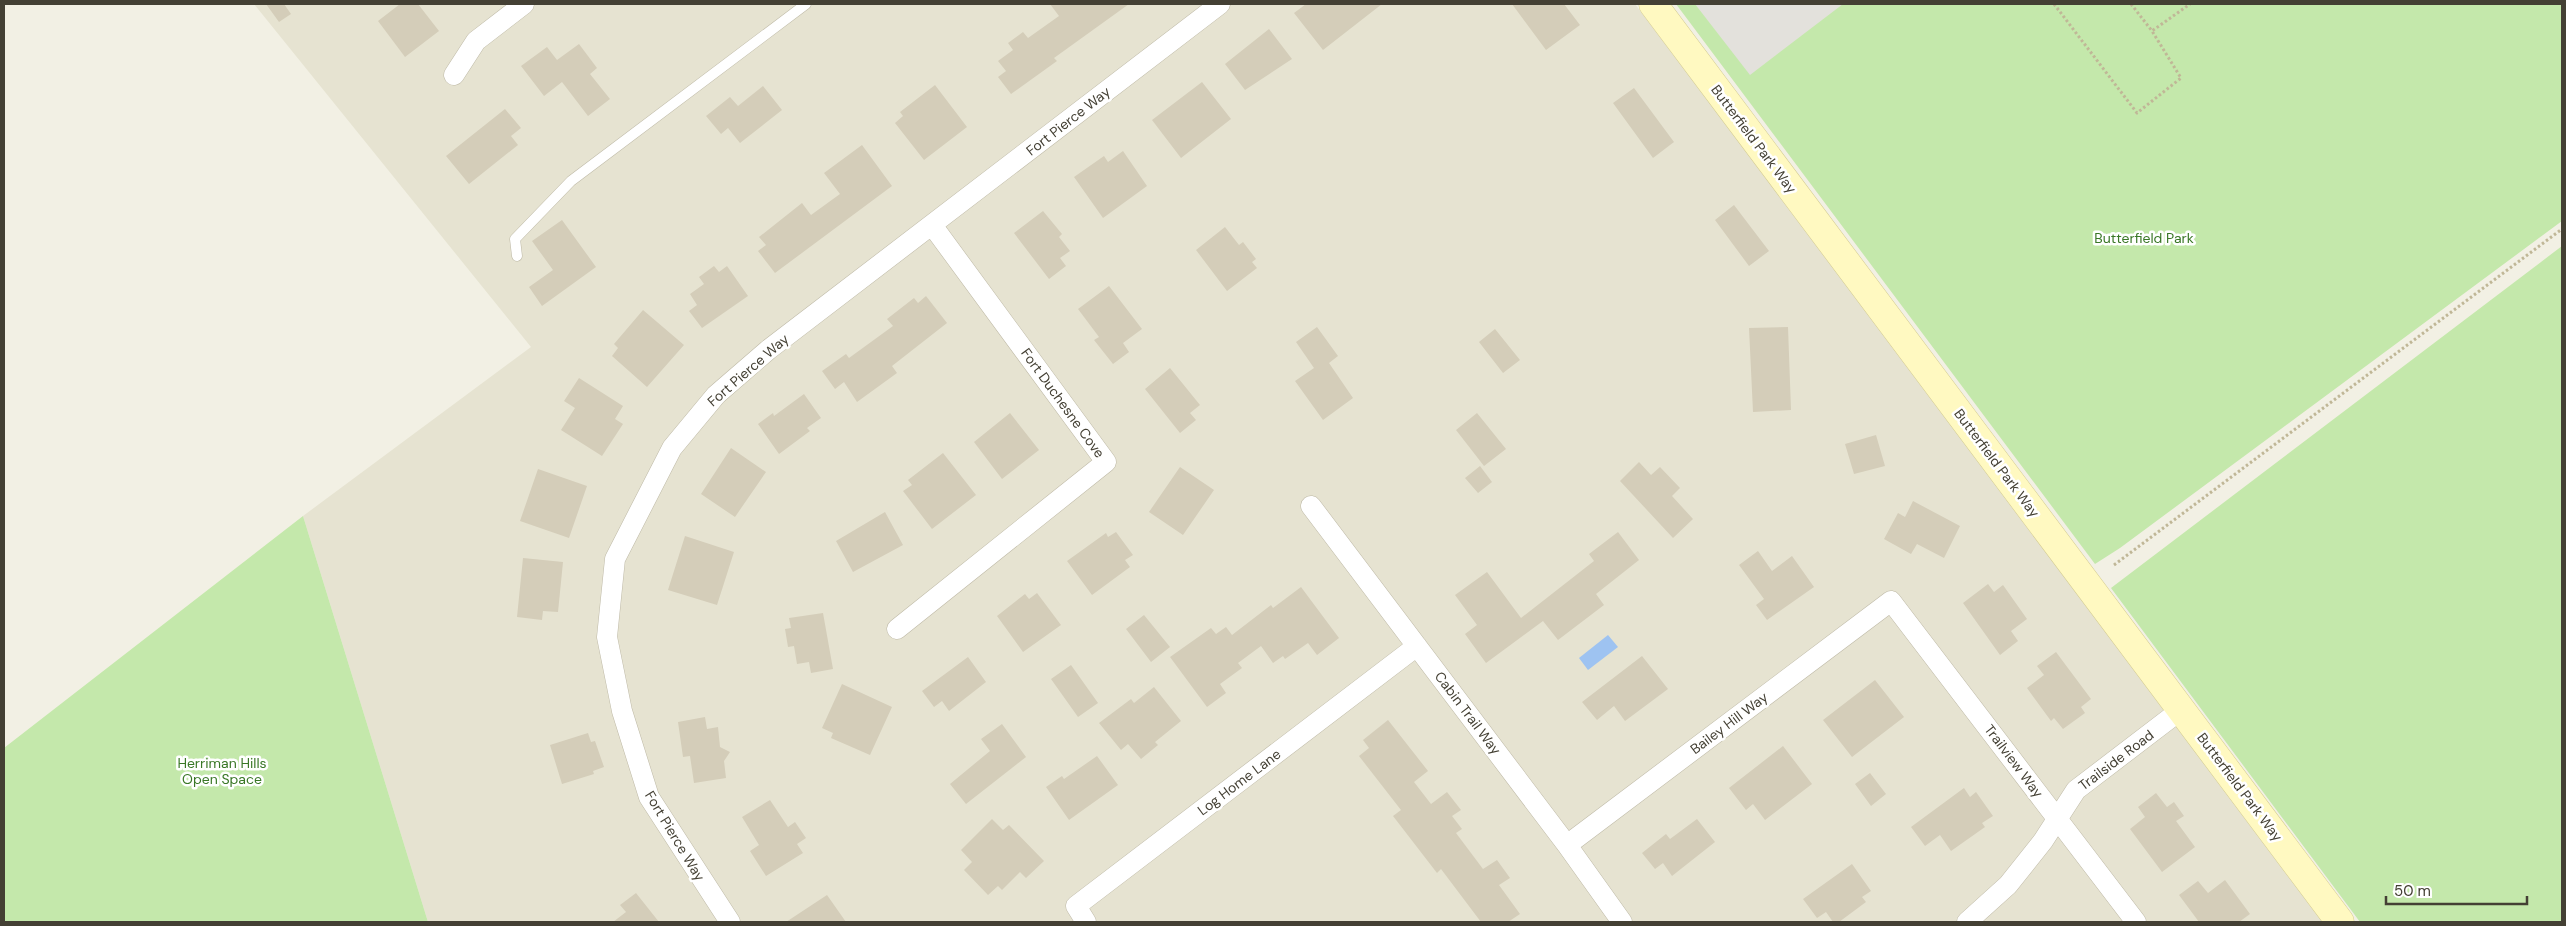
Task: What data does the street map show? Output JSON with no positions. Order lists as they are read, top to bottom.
{
  "streets": {
    "street": [
      "Fort Pierce Way",
      "Butterfield Park Way",
      "Fort Duchesne Cove",
      "Cabin Trail Way",
      "Bailey Hill Way",
      "Trailside Road",
      "Trailview Way",
      "Log Home Lane"
    ]
  },
  "crossings": [
    ["Fort Pierce Way", "Fort Duchesne Cove"],
    ["Butterfield Park Way", "Trailside Road"],
    ["Cabin Trail Way", "Bailey Hill Way"],
    ["Cabin Trail Way", "Log Home Lane"],
    ["Bailey Hill Way", "Trailview Way"],
    ["Trailside Road", "Trailview Way"]
  ],
  "parks": ["Butterfield Park", "Herriman Hills Open Space"],
  "scale_bar": "50 m"
}
